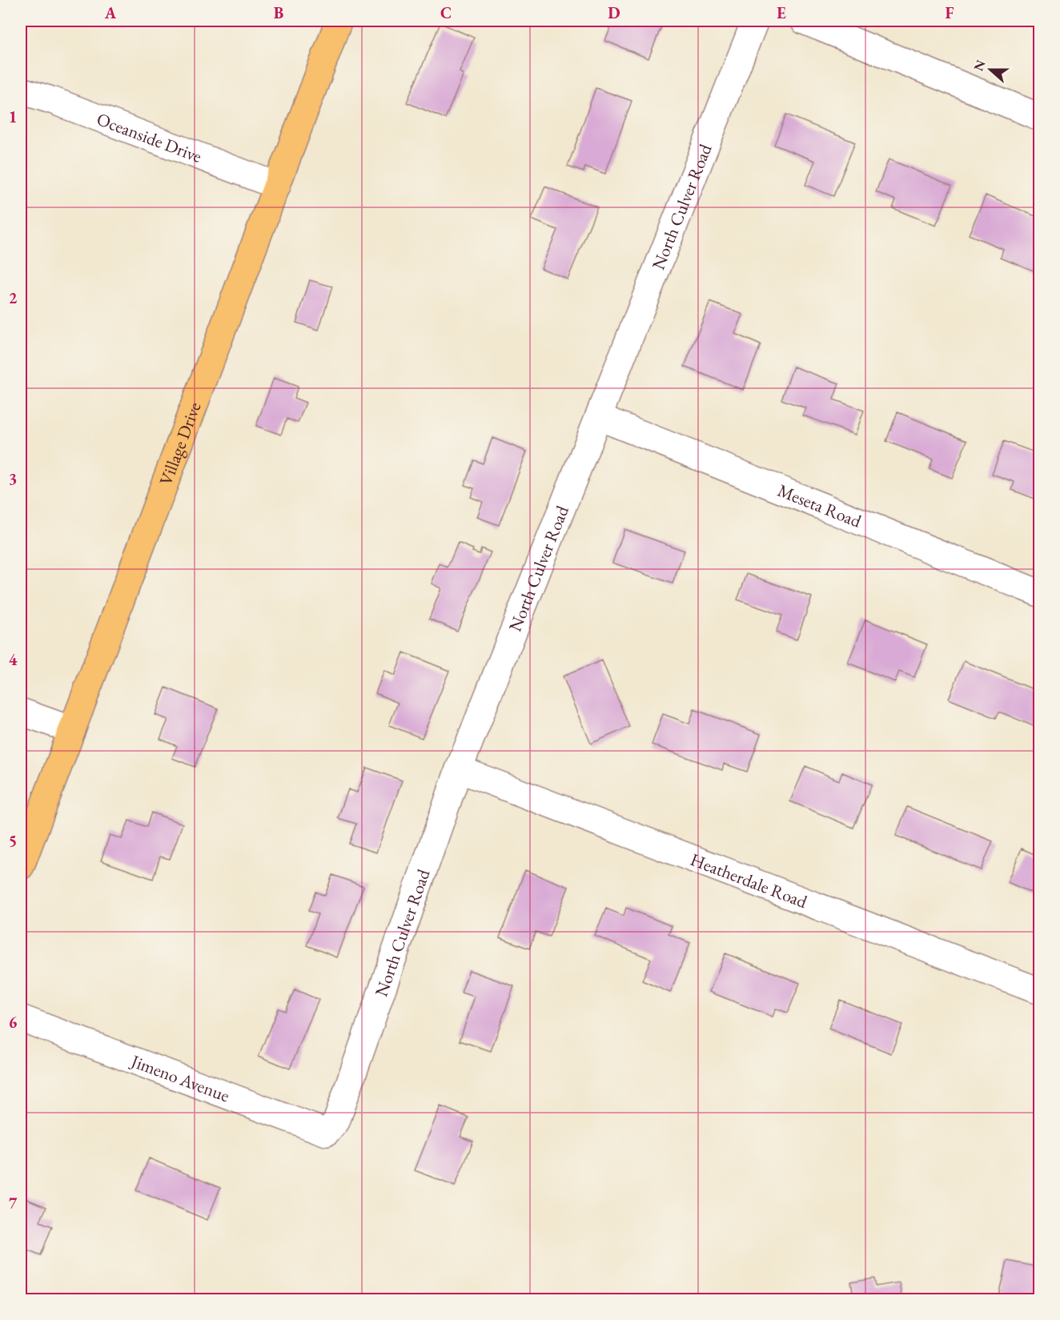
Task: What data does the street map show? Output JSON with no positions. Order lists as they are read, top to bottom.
{
  "streets": {
    "main road": ["Village Drive"],
    "street": [
      "Oceanside Drive",
      "North Culver Road",
      "Meseta Road",
      "Heatherdale Road",
      "Jimeno Avenue"
    ]
  },
  "crossings": [
    ["Oceanside Drive", "Village Drive"],
    ["North Culver Road", "Meseta Road"],
    ["North Culver Road", "Heatherdale Road"],
    ["North Culver Road", "Jimeno Avenue"]
  ],
  "north": "left",
  "grid": {
    "columns": [
      "A",
      "B",
      "C",
      "D",
      "E",
      "F"
    ],
    "rows": [
      "1",
      "2",
      "3",
      "4",
      "5",
      "6",
      "7"
    ]
  }
}
